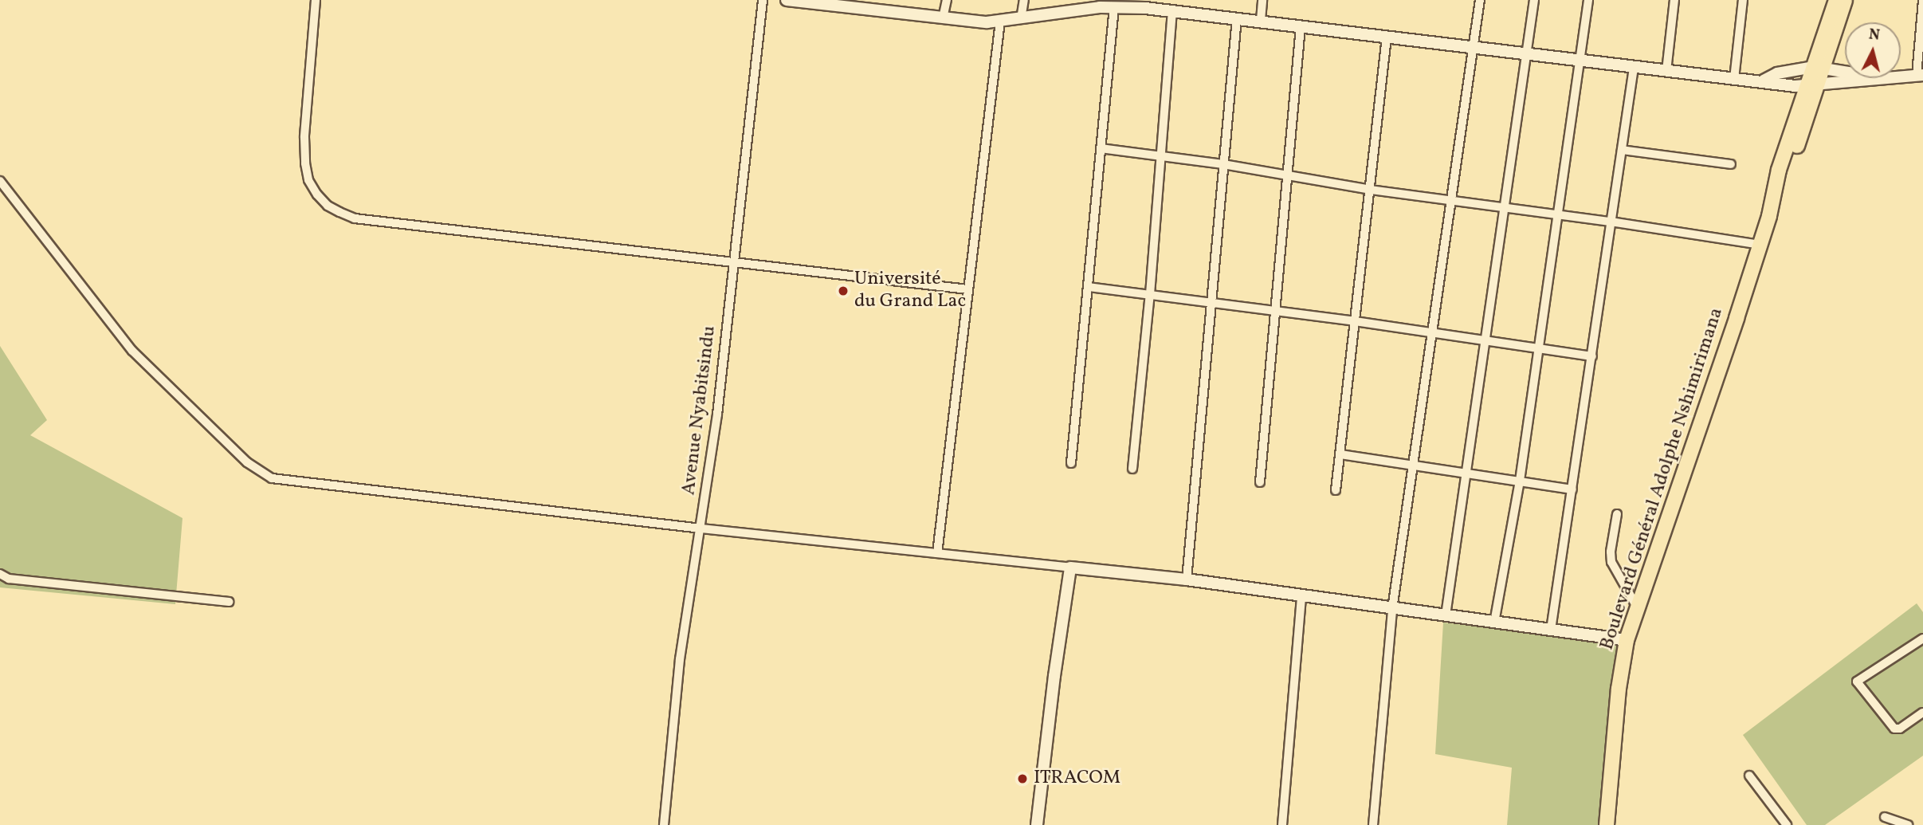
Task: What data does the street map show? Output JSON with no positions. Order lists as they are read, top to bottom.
{
  "streets": {
    "main road": ["Boulevard Général Adolphe Nshimirimana"],
    "street": ["Avenue Nyabitsindu"]
  },
  "places": ["Université du Grand Lac", "ITRACOM"],
  "north": "top"
}
